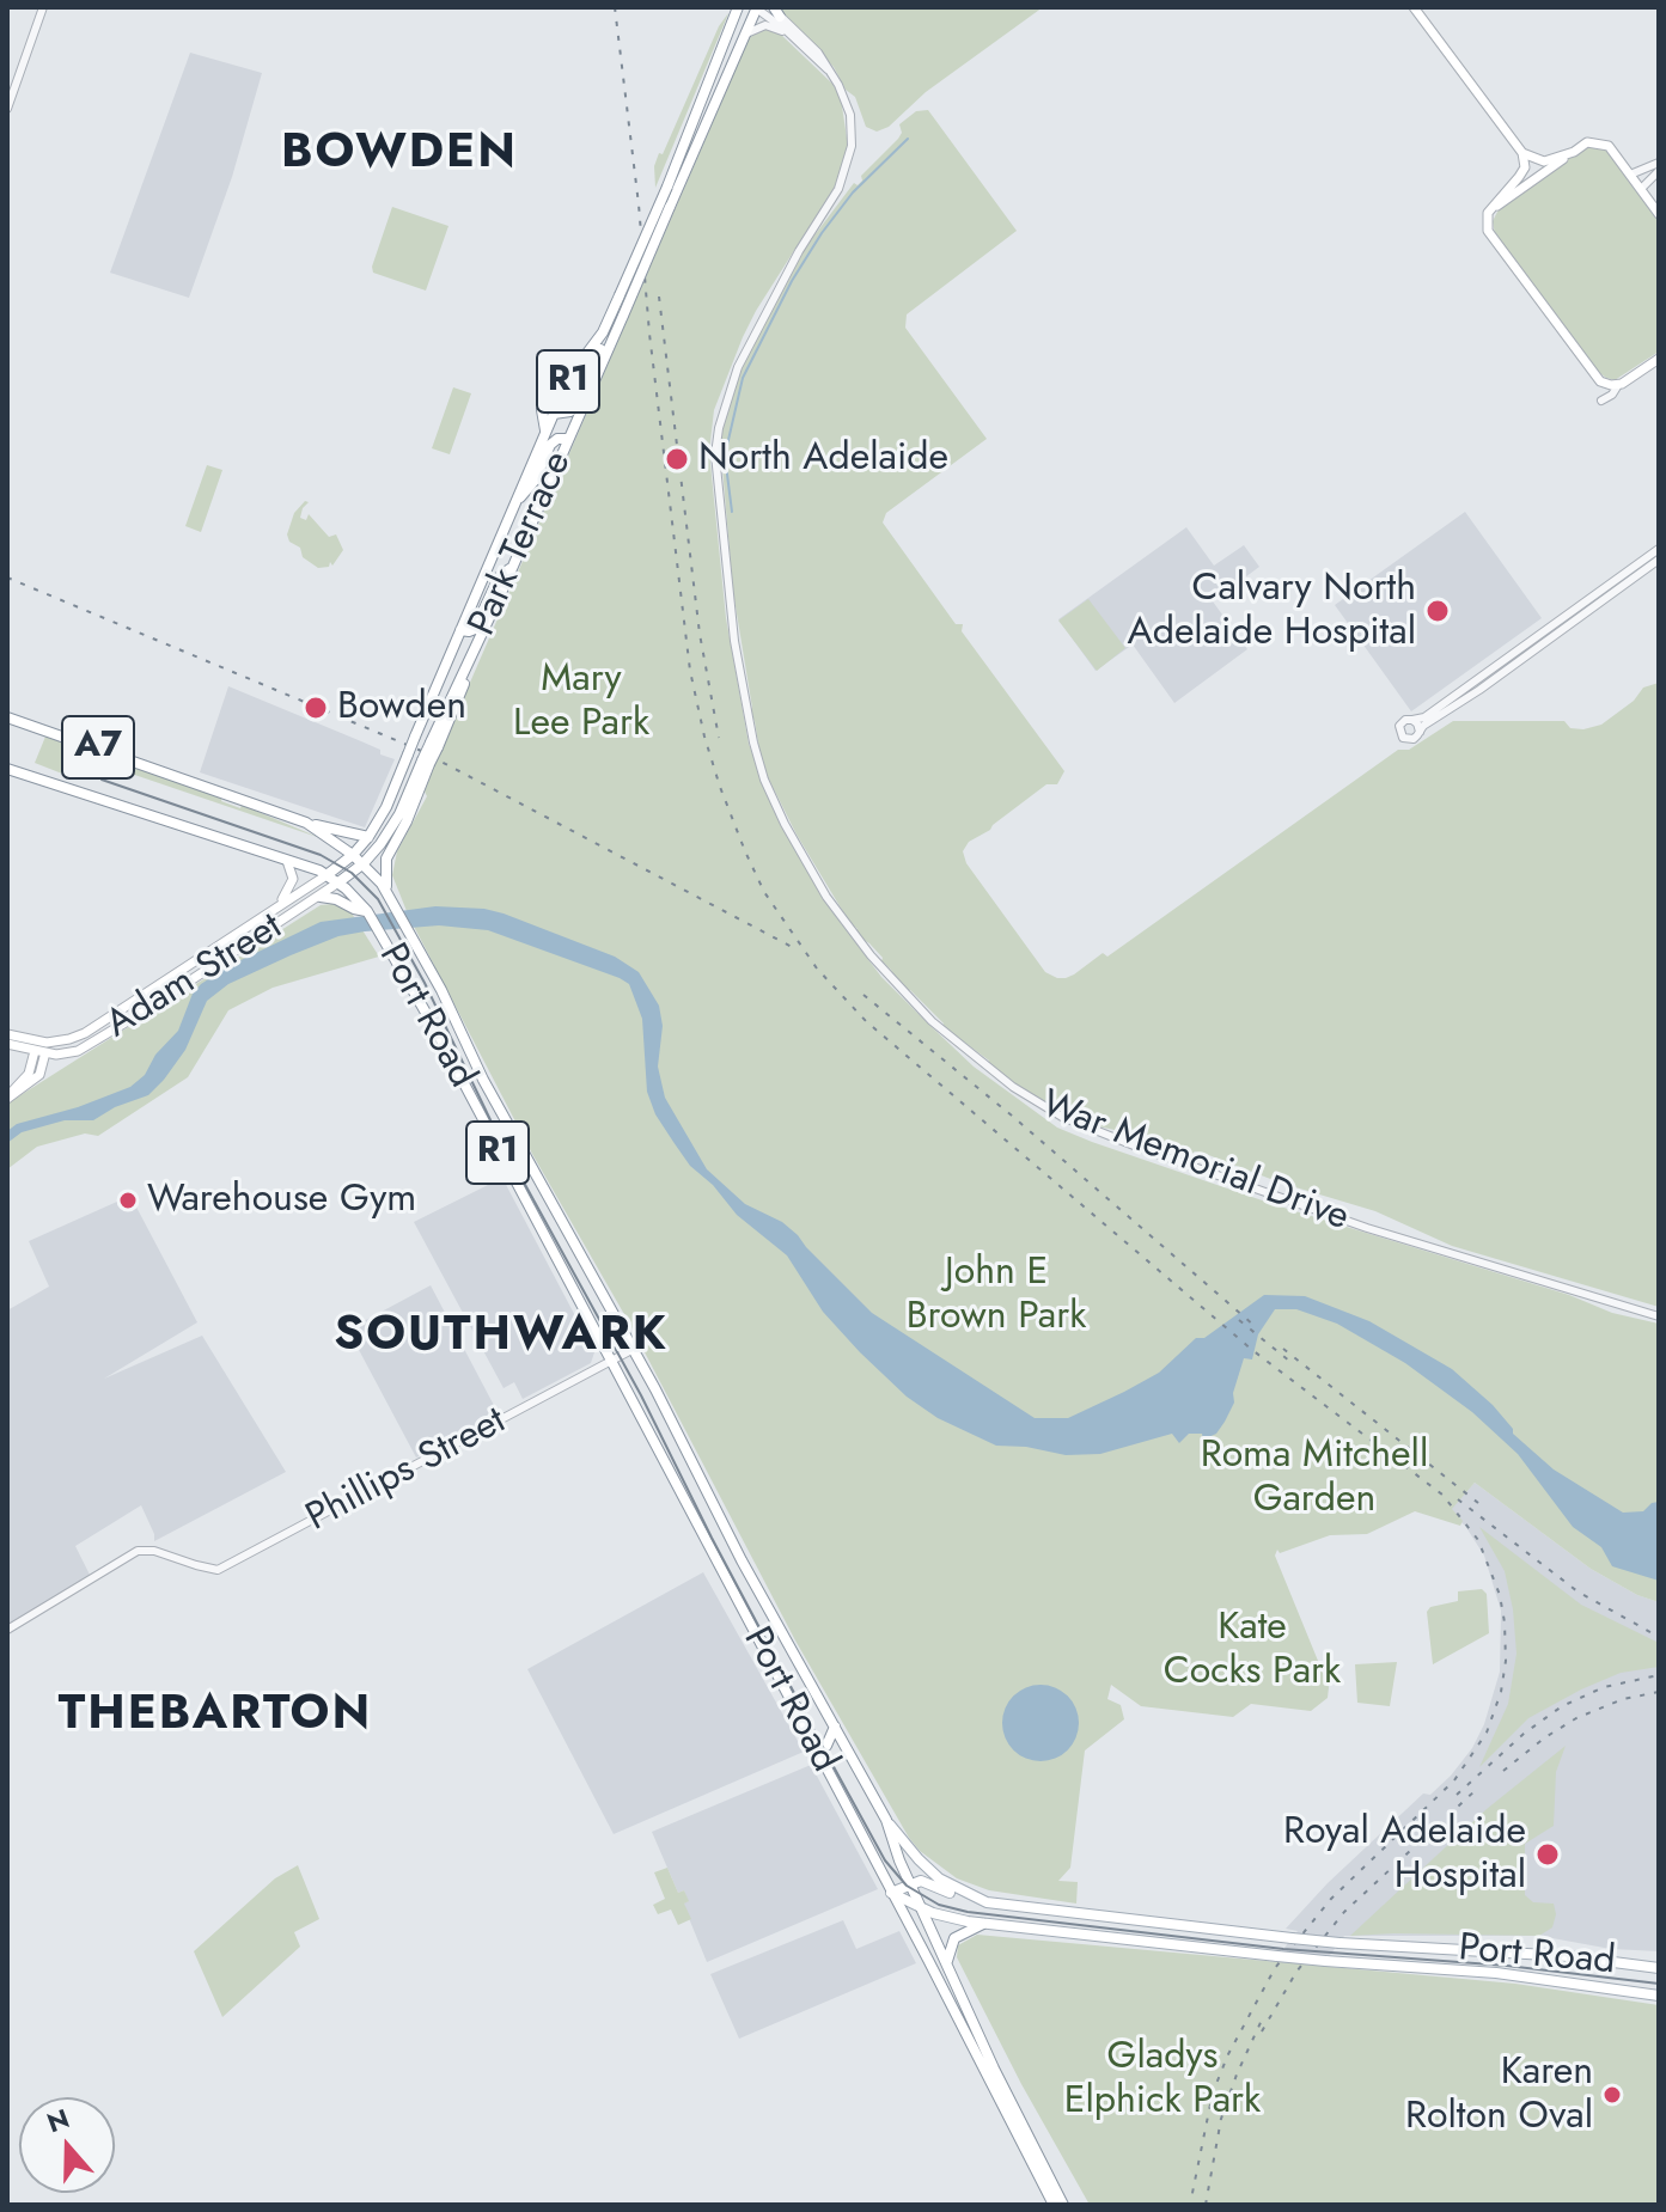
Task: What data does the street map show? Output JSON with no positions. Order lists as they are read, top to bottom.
{
  "streets": {
    "main road": [
      "R1",
      "Park Terrace",
      "A7",
      "Adam Street",
      "Port Road"
    ],
    "street": ["War Memorial Drive", "Phillips Street"]
  },
  "crossings": [
    ["R1", "Park Terrace"],
    ["R1", "Adam Street"],
    ["R1", "Port Road"],
    ["Park Terrace", "Adam Street"],
    ["Park Terrace", "Port Road"],
    ["Park Terrace", "War Memorial Drive"],
    ["Adam Street", "Port Road"],
    ["Port Road", "Phillips Street"]
  ],
  "districts": ["BOWDEN", "SOUTHWARK", "THEBARTON"],
  "parks": [
    "Mary Lee Park",
    "John E Brown Park",
    "Roma Mitchell Garden",
    "Kate Cocks Park",
    "Gladys Elphick Park"
  ],
  "places": [
    "North Adelaide",
    "Calvary North Adelaide Hospital",
    "Bowden",
    "Warehouse Gym",
    "Royal Adelaide Hospital",
    "Karen Rolton Oval"
  ],
  "north": "top"
}
